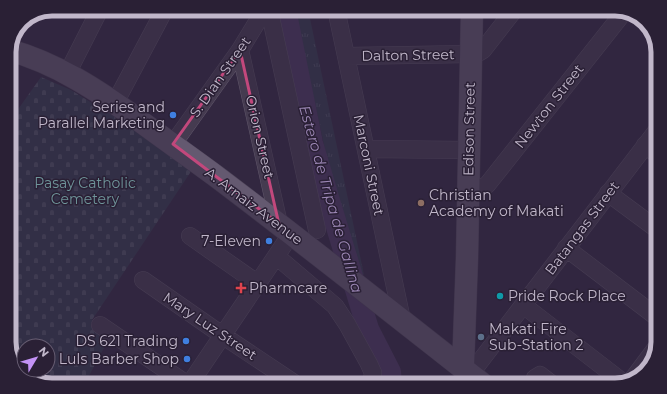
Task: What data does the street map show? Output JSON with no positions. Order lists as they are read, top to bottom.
{
  "streets": {
    "main road": ["Edison Street", "A. Arnaiz Avenue"],
    "street": [
      "Dalton Street",
      "S. Dian Street",
      "Newton Street",
      "Orion Street",
      "Marconi Street",
      "Batangas Street",
      "Mary Luz Street"
    ]
  },
  "crossings": [
    ["Dalton Street", "Edison Street"],
    ["Dalton Street", "Marconi Street"],
    ["S. Dian Street", "Orion Street"],
    ["S. Dian Street", "A. Arnaiz Avenue"],
    ["Newton Street", "Edison Street"],
    ["Edison Street", "A. Arnaiz Avenue"],
    ["Edison Street", "Batangas Street"],
    ["Orion Street", "A. Arnaiz Avenue"],
    ["Marconi Street", "A. Arnaiz Avenue"],
    ["A. Arnaiz Avenue", "Batangas Street"]
  ],
  "water": ["Estero de Tripa de Gallina"],
  "parks": ["Pasay Catholic Cemetery"],
  "places": {
    "other": [
      "Series and Parallel Marketing",
      "Christian Academy of Makati",
      "7-Eleven",
      "Pride Rock Place",
      "Makati Fire Sub-Station 2",
      "DS 621 Trading",
      "LuIs Barber Shop"
    ],
    "health": ["Pharmcare"]
  },
  "north": "top right"
}
